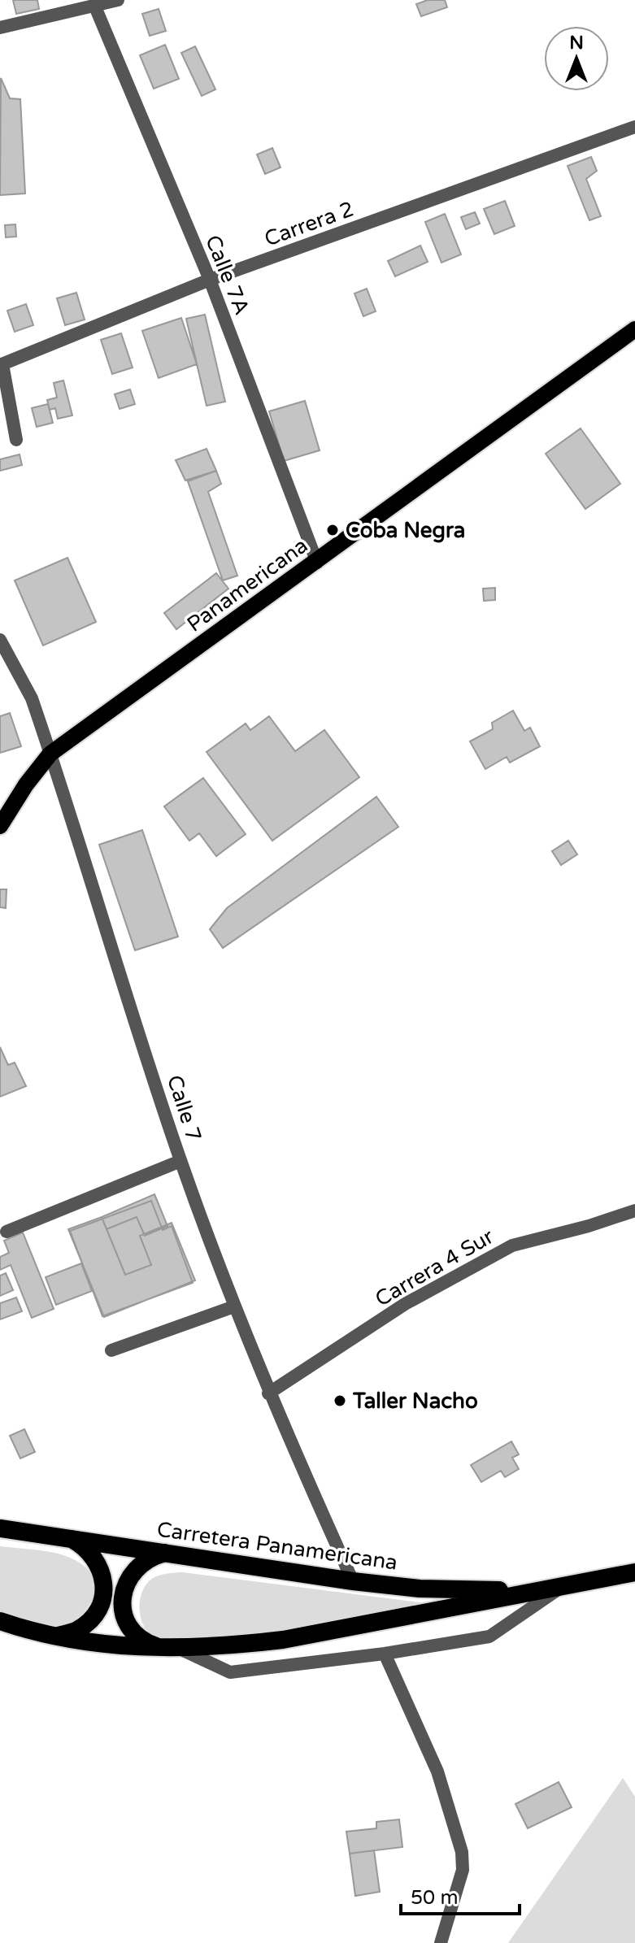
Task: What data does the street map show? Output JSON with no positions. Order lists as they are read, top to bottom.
{
  "streets": {
    "highway": ["Carretera Panamericana"],
    "main road": ["Panamericana"],
    "street": [
      "Carrera 2",
      "Calle 7A",
      "Calle 7",
      "Carrera 4 Sur"
    ]
  },
  "crossings": [
    ["Carrera 2", "Calle 7A"],
    ["Calle 7A", "Panamericana"],
    ["Panamericana", "Calle 7"],
    ["Calle 7", "Carrera 4 Sur"],
    ["Calle 7", "Carretera Panamericana"]
  ],
  "places": ["Coba Negra", "Taller Nacho"],
  "scale_bar": "50 m",
  "north": "top"
}
